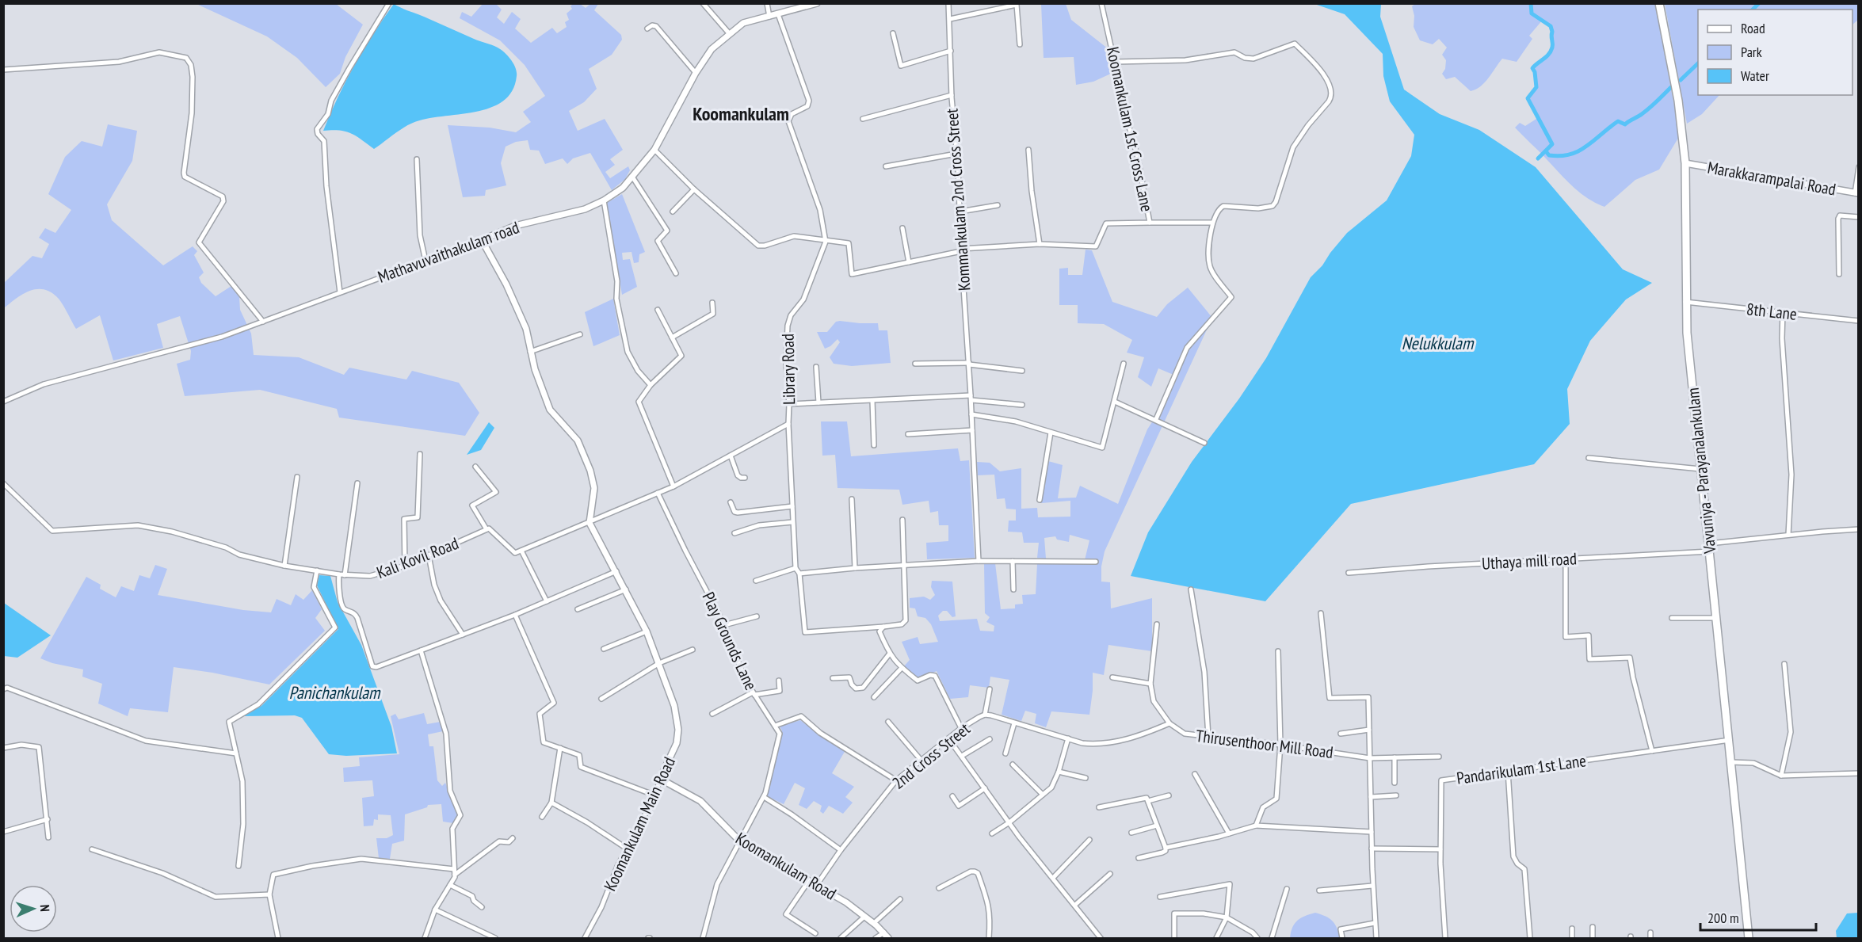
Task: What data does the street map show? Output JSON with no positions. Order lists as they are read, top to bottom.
{
  "streets": {
    "highway": ["Vavuniya - Parayanalankulam"],
    "street": [
      "Koomankulam 1st Cross Lane",
      "Marakkarampalai Road",
      "Kommankulam 2nd Cross Street",
      "Mathavuvaithakulam road",
      "8th Lane",
      "Library Road",
      "Kali Kovil Road",
      "Uthaya mill road",
      "Play Grounds Lane",
      "Thirusenthoor Mill Road",
      "2nd Cross Street",
      "Pandarikulam 1st Lane",
      "Koomankulam Main Road",
      "Koomankulam Road"
    ]
  },
  "crossings": [
    ["Koomankulam 1st Cross Lane", "Kommankulam 2nd Cross Street"],
    ["Koomankulam 1st Cross Lane", "Library Road"],
    ["Marakkarampalai Road", "Vavuniya - Parayanalankulam"],
    ["8th Lane", "Vavuniya - Parayanalankulam"],
    ["Vavuniya - Parayanalankulam", "Uthaya mill road"],
    ["Vavuniya - Parayanalankulam", "Pandarikulam 1st Lane"],
    ["Thirusenthoor Mill Road", "2nd Cross Street"],
    ["2nd Cross Street", "Koomankulam Road"],
    ["Koomankulam Main Road", "Koomankulam Road"]
  ],
  "districts": ["Koomankulam"],
  "water": ["Nelukkulam", "Panichankulam"],
  "legend": ["Road", "Park", "Water"],
  "scale_bar": "200 m",
  "north": "right"
}
